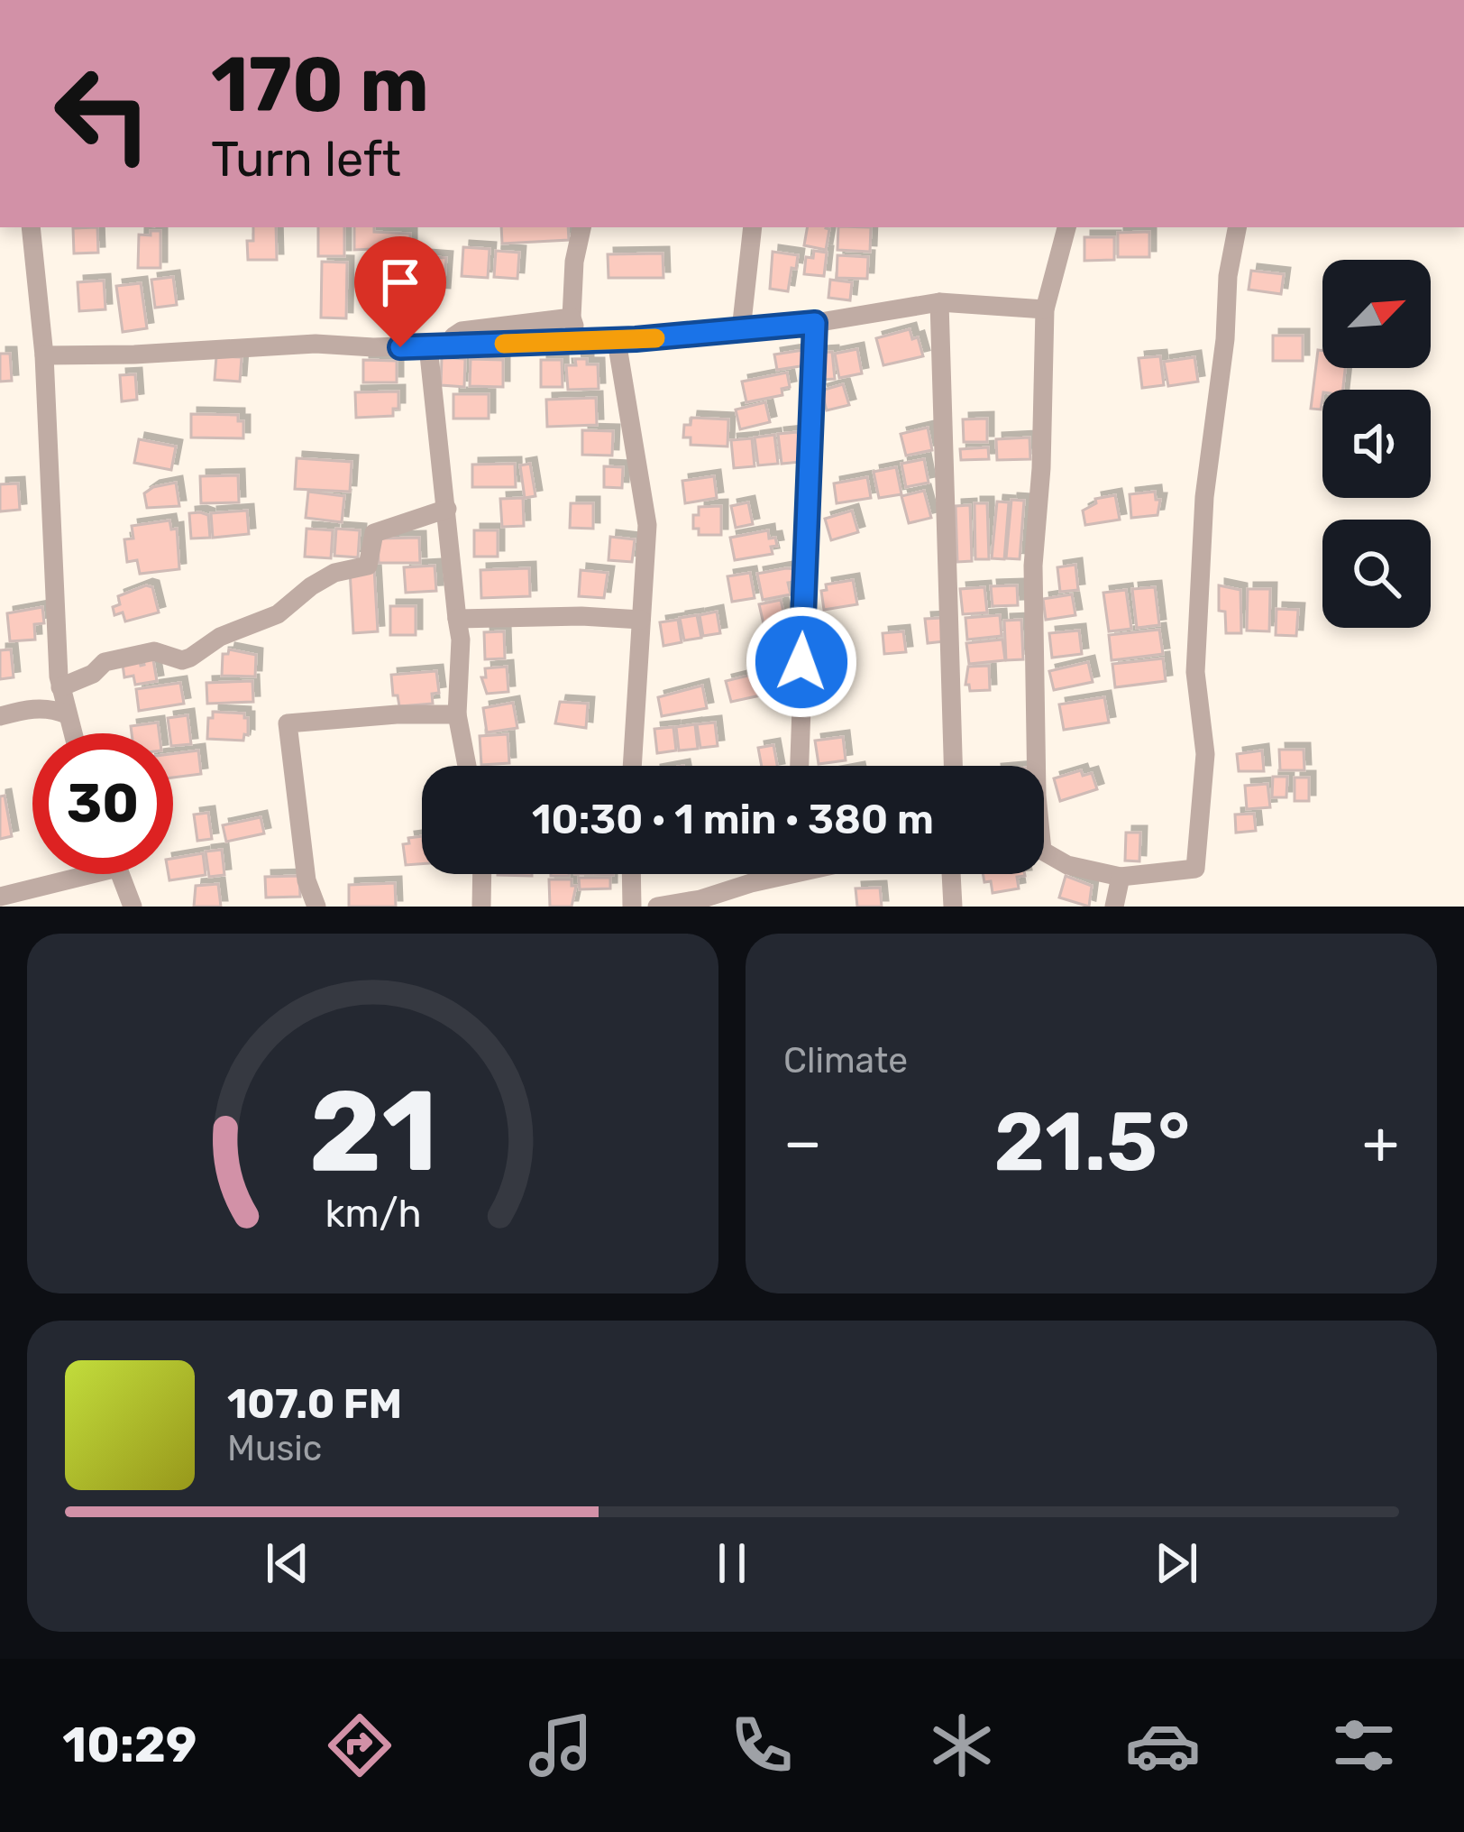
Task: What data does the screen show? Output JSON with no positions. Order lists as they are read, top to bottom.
{
  "north": "top right",
  "page": {
    "turn": ["170 m", "Turn left"],
    "limit": "30",
    "trip": "10:30 · 1 min · 380 m",
    "tile": "Climate",
    "heat": ["−", "21.5°", "+"],
    "song": ["107.0 FM", "Music"],
    "tabs": "10:29",
    "gauge": ["21", "km/h"]
  }
}
